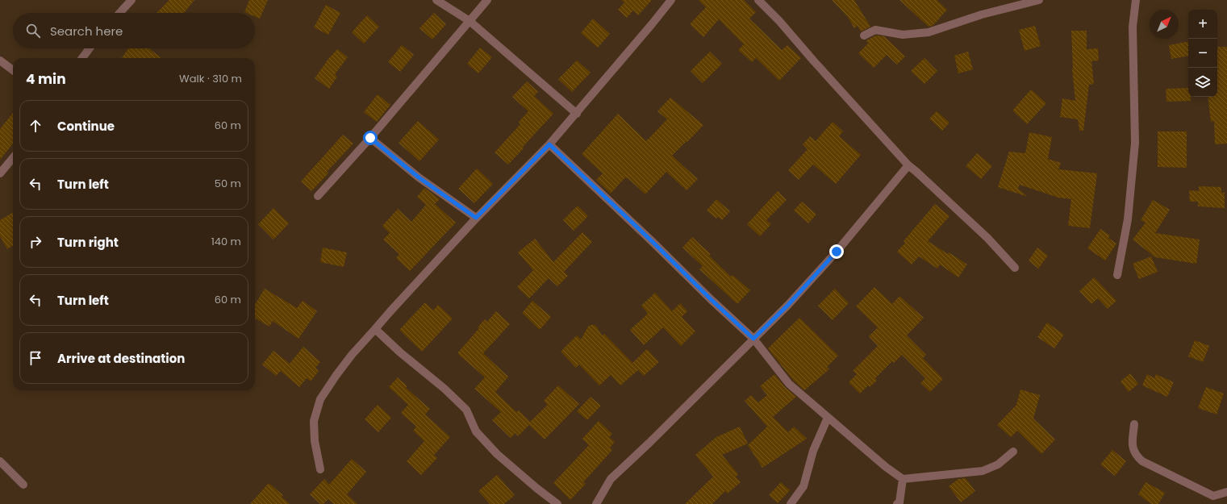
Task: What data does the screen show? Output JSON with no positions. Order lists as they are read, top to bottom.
{
  "north": "top right",
  "page": {
    "map_buttons": ["+", "−"],
    "search": "Search here",
    "heading": ["4 min", "Walk · 310 m"],
    "list": [
      ["Continue", "60 m"],
      ["Turn left", "50 m"],
      ["Turn right", "140 m"],
      ["Turn left", "60 m"],
      "Arrive at destination"
    ]
  }
}
